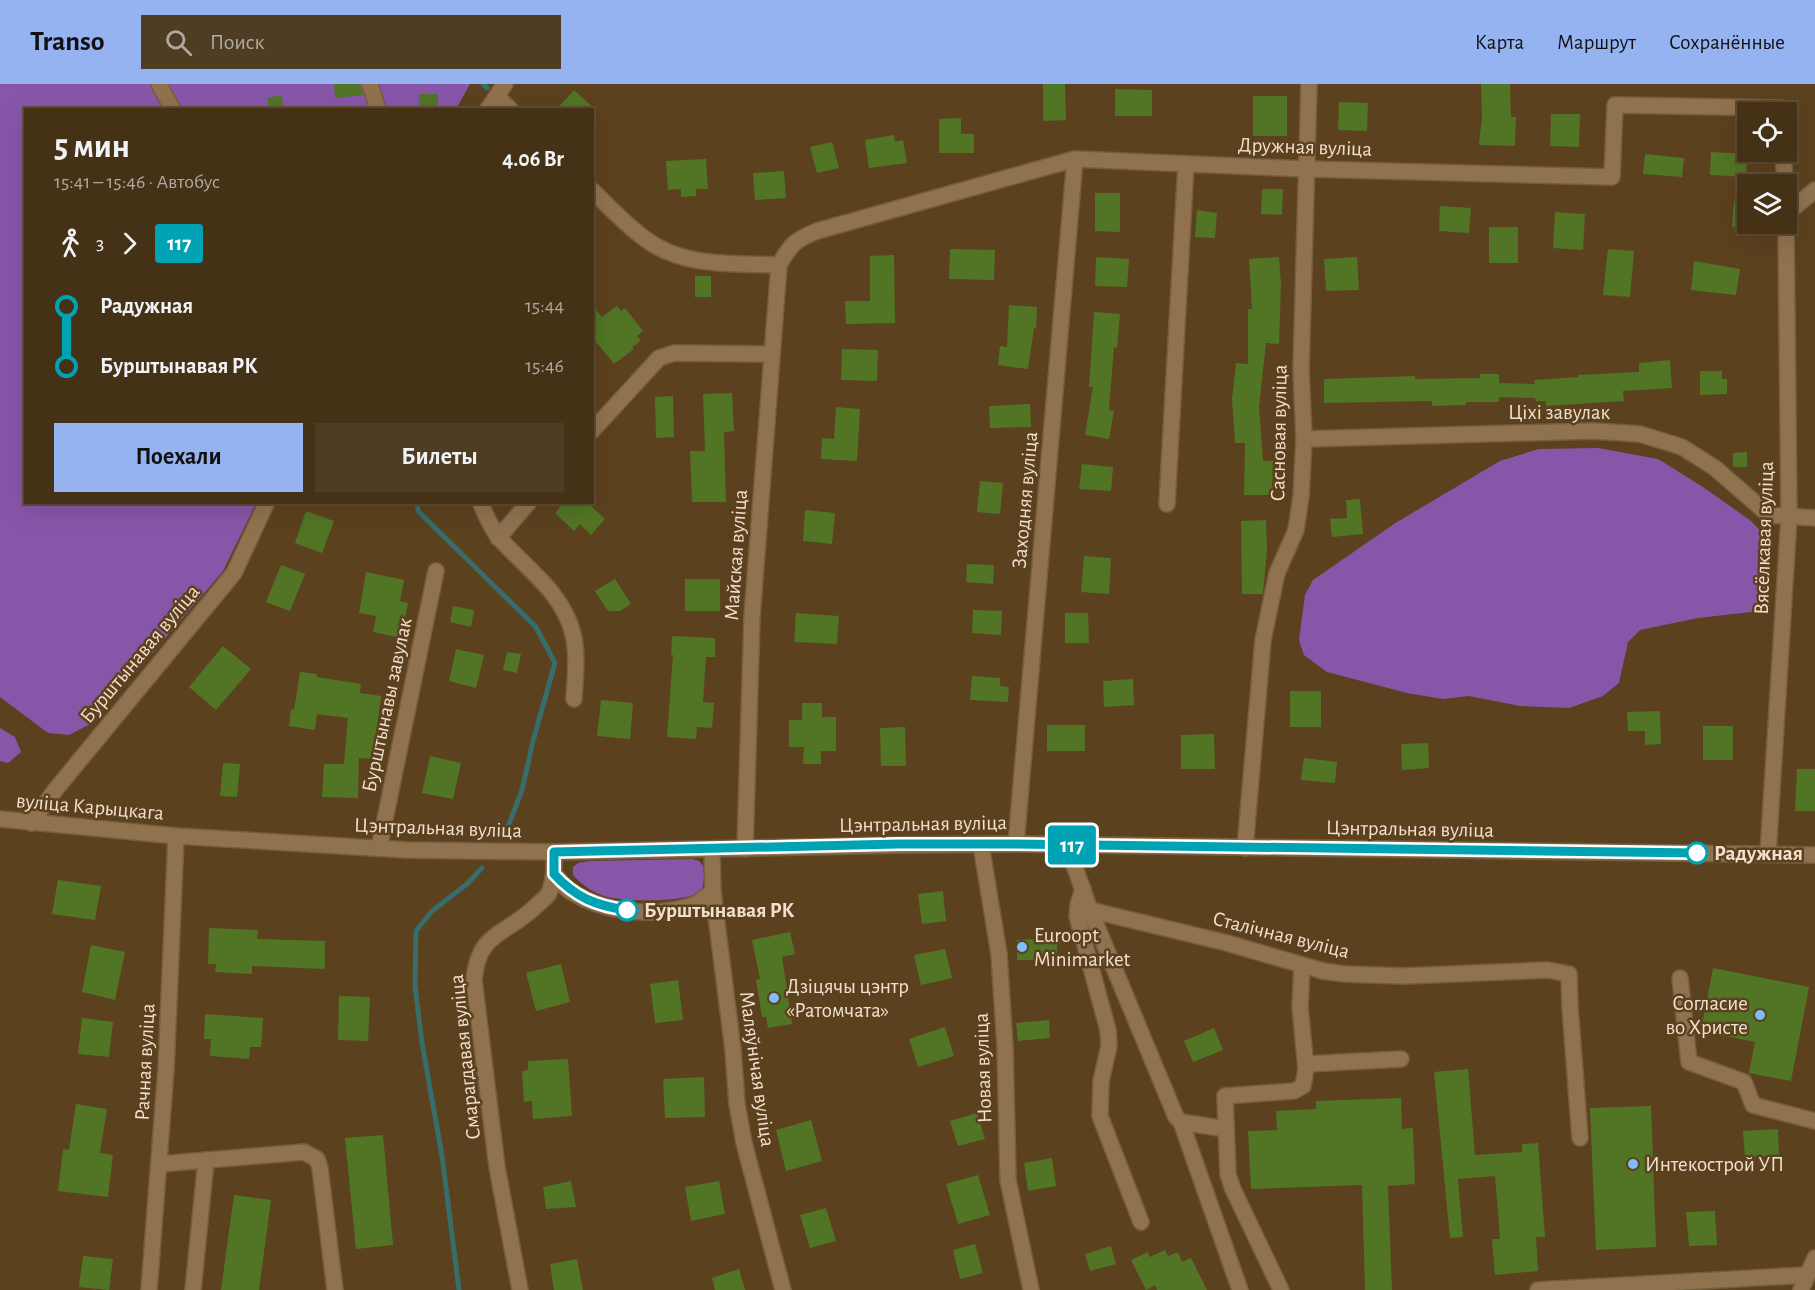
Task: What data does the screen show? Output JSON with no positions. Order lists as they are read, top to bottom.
{
  "streets": {
    "street": [
      "Дружная вуліца",
      "Ціхі завулак",
      "Сасновая вуліца",
      "Заходняя вуліца",
      "Вясёлкавая вуліца",
      "Майская вуліца",
      "Бурштынавая вуліца",
      "Бурштынавы завулак",
      "вуліца Карыцкага",
      "Цэнтральная вуліца",
      "Сталічная вуліца",
      "Смарагдавая вуліца",
      "Рачная вуліца",
      "Новая вуліца",
      "Маляўнічая вуліца"
    ]
  },
  "crossings": [
    ["Дружная вуліца", "Сасновая вуліца"],
    ["Дружная вуліца", "Заходняя вуліца"],
    ["Дружная вуліца", "Майская вуліца"],
    ["Ціхі завулак", "Сасновая вуліца"],
    ["Ціхі завулак", "Вясёлкавая вуліца"],
    ["Сасновая вуліца", "Цэнтральная вуліца"],
    ["Заходняя вуліца", "Цэнтральная вуліца"],
    ["Вясёлкавая вуліца", "Цэнтральная вуліца"],
    ["Майская вуліца", "Цэнтральная вуліца"],
    ["Бурштынавая вуліца", "вуліца Карыцкага"],
    ["Бурштынавы завулак", "Цэнтральная вуліца"],
    ["вуліца Карыцкага", "Цэнтральная вуліца"],
    ["вуліца Карыцкага", "Рачная вуліца"],
    ["Цэнтральная вуліца", "Смарагдавая вуліца"],
    ["Цэнтральная вуліца", "Рачная вуліца"],
    ["Цэнтральная вуліца", "Новая вуліца"],
    ["Цэнтральная вуліца", "Маляўнічая вуліца"]
  ],
  "places": [
    "Радужная",
    "Бурштынавая РК",
    "Euroopt Minimarket",
    "Дзіцячы цэнтр «Ратомчата»",
    "Согласие во Христе",
    "Интекострой УП"
  ],
  "lines": ["bus line 117"],
  "page": {
    "header": "Transo",
    "search": "Поиск",
    "nav": ["Карта", "Маршрут", "Сохранённые"],
    "on_map": "117",
    "heading": ["5 мин", "15:41 – 15:46 · Автобус", "4.06 Br"],
    "legs": ["3", "117"],
    "list": [
      {
        "name": "Радужная",
        "value": "15:44"
      },
      {
        "name": "Бурштынавая РК",
        "value": "15:46"
      }
    ],
    "buttons": ["Поехали", "Билеты"]
  }
}
